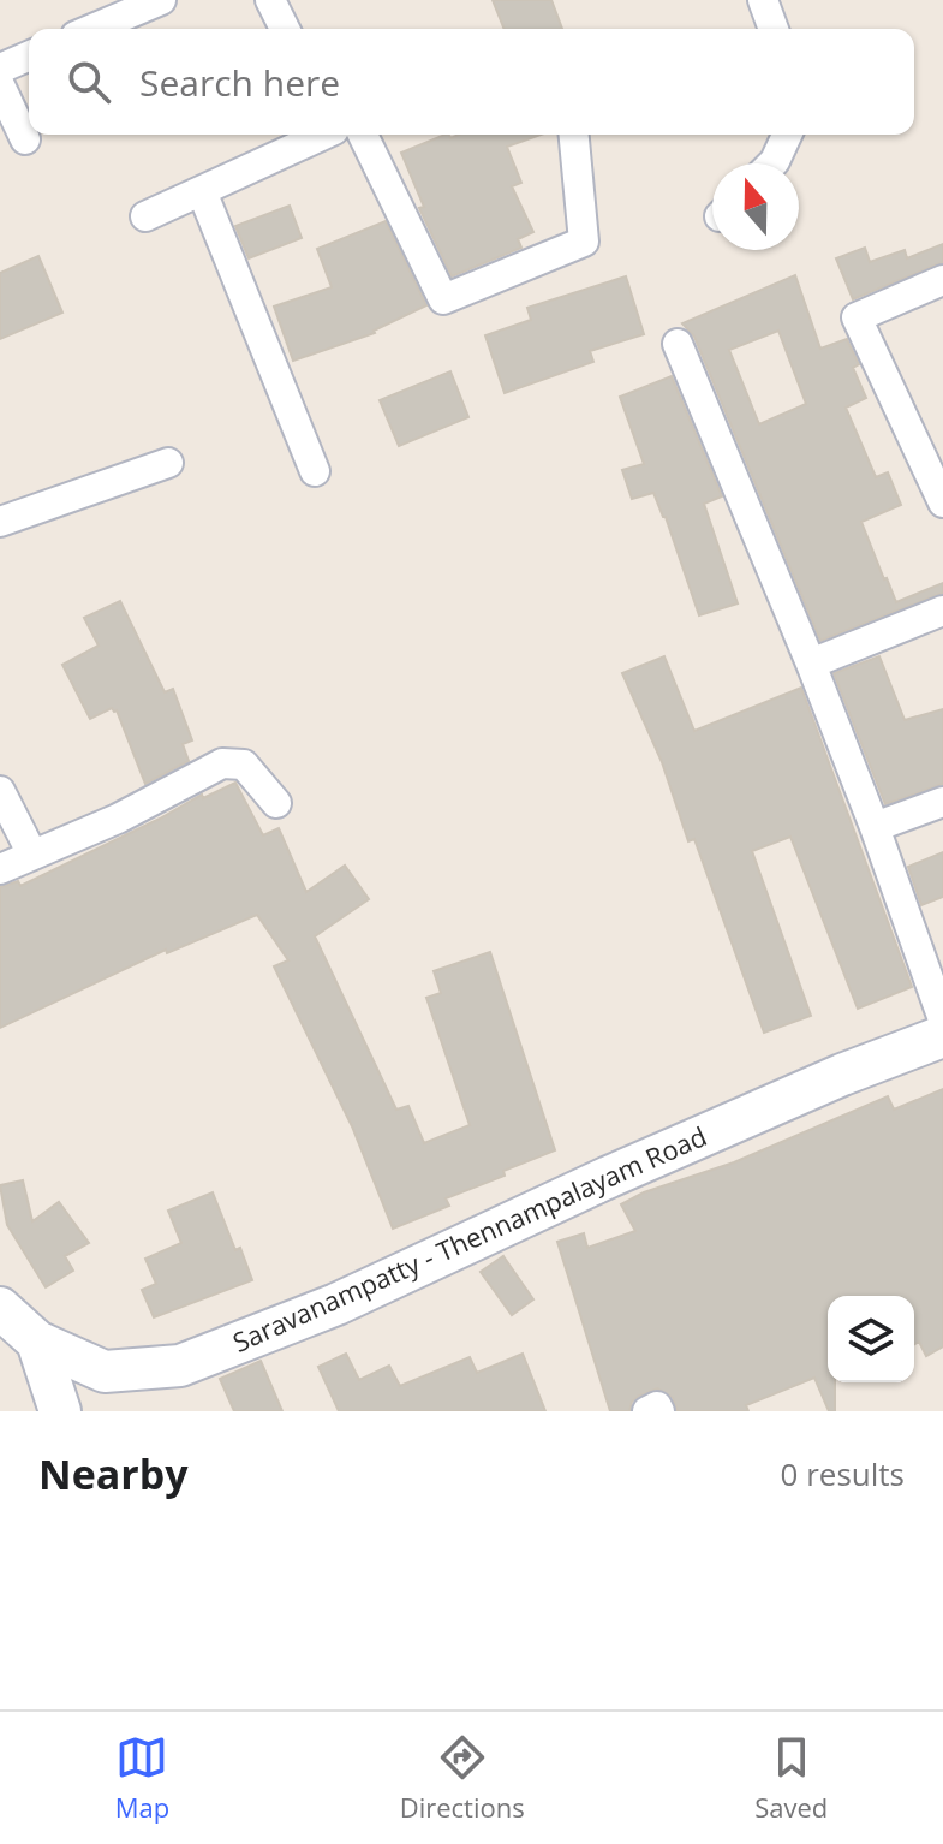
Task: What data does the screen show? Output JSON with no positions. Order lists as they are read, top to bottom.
{
  "streets": {
    "main road": ["Saravanampatty - Thennampalayam Road"]
  },
  "north": "top",
  "page": {
    "search": "Search here",
    "heading": ["Nearby", "0 results"],
    "nav": ["Map", "Directions", "Saved"]
  }
}
